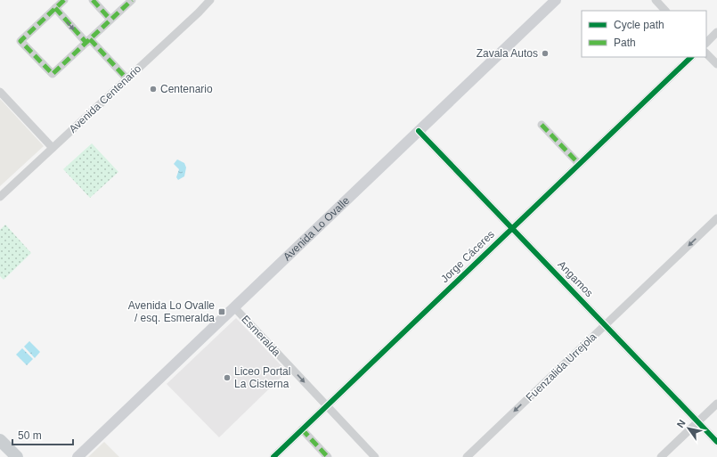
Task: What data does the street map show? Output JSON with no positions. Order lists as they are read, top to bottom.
{
  "streets": {
    "main road": ["Avenida Lo Ovalle"],
    "street": [
      "Avenida Centenario",
      "Jorge Cáceres",
      "Angamos",
      "Esmeralda",
      "Fuenzalida Urrejola"
    ]
  },
  "crossings": [
    ["Avenida Lo Ovalle", "Angamos"],
    ["Avenida Lo Ovalle", "Esmeralda"],
    ["Jorge Cáceres", "Angamos"],
    ["Jorge Cáceres", "Esmeralda"],
    ["Angamos", "Fuenzalida Urrejola"]
  ],
  "one_way": ["Esmeralda", "Fuenzalida Urrejola"],
  "places": {
    "other": ["Zavala Autos", "Centenario", "Liceo Portal La Cisterna"],
    "transit": ["Avenida Lo Ovalle / esq. Esmeralda"]
  },
  "legend": ["Cycle path", "Path"],
  "scale_bar": "50 m",
  "north": "top left"
}
